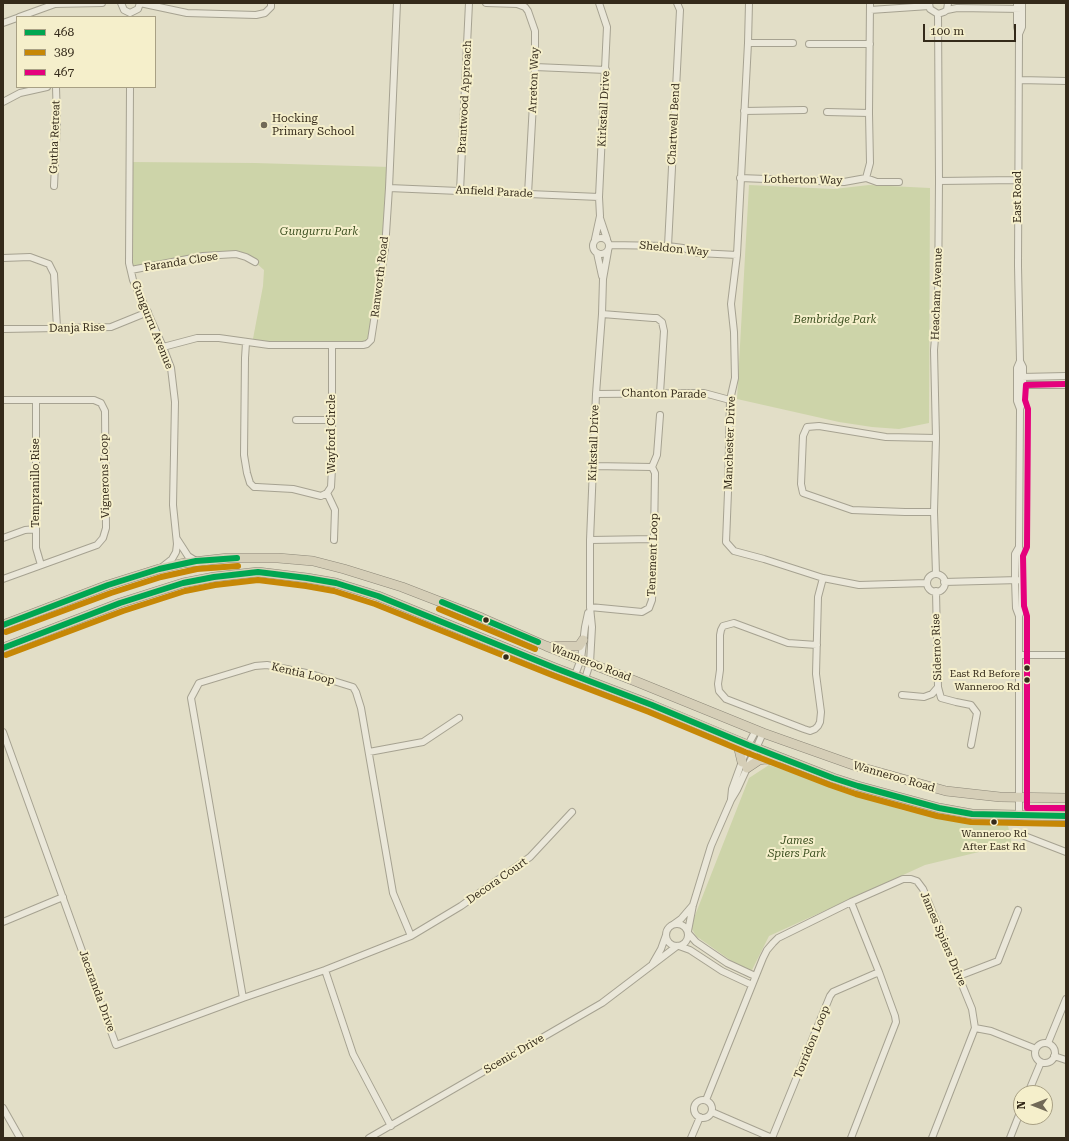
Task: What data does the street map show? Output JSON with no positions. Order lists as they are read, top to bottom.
{
  "streets": {
    "highway": ["Wanneroo Road"],
    "street": [
      "Arreton Way",
      "Brantwood Approach",
      "Kirkstall Drive",
      "Chartwell Bend",
      "Gutha Retreat",
      "Lotherton Way",
      "Anfield Parade",
      "East Road",
      "Sheldon Way",
      "Faranda Close",
      "Ranworth Road",
      "Heacham Avenue",
      "Gungurru Avenue",
      "Danja Rise",
      "Chanton Parade",
      "Wayford Circle",
      "Manchester Drive",
      "Vignerons Loop",
      "Tempranillo Rise",
      "Tenement Loop",
      "Siderno Rise",
      "Kentia Loop",
      "Decora Court",
      "James Spiers Drive",
      "Jacaranda Drive",
      "Torridon Loop",
      "Scenic Drive"
    ]
  },
  "crossings": [
    ["Arreton Way", "Anfield Parade"],
    ["Brantwood Approach", "Anfield Parade"],
    ["Kirkstall Drive", "Anfield Parade"],
    ["Kirkstall Drive", "Sheldon Way"],
    ["Kirkstall Drive", "Chanton Parade"],
    ["Kirkstall Drive", "Tenement Loop"],
    ["Kirkstall Drive", "Wanneroo Road"],
    ["Chartwell Bend", "Sheldon Way"],
    ["Lotherton Way", "Manchester Drive"],
    ["Anfield Parade", "Ranworth Road"],
    ["East Road", "Wanneroo Road"],
    ["Sheldon Way", "Manchester Drive"],
    ["Faranda Close", "Gungurru Avenue"],
    ["Ranworth Road", "Gungurru Avenue"],
    ["Ranworth Road", "Wayford Circle"],
    ["Heacham Avenue", "Manchester Drive"],
    ["Heacham Avenue", "Siderno Rise"],
    ["Gungurru Avenue", "Danja Rise"],
    ["Gungurru Avenue", "Wanneroo Road"],
    ["Chanton Parade", "Manchester Drive"],
    ["Manchester Drive", "Siderno Rise"],
    ["Vignerons Loop", "Tempranillo Rise"],
    ["Kentia Loop", "Decora Court"],
    ["Kentia Loop", "Jacaranda Drive"],
    ["Decora Court", "Jacaranda Drive"]
  ],
  "parks": ["Gungurru Park", "Bembridge Park", "James Spiers Park"],
  "places": ["Hocking Primary School", "East Rd Before Wanneroo Rd", "Wanneroo Rd After East Rd"],
  "lines": ["transit line 467", "transit line 468", "transit line 389"],
  "legend": ["468", "389", "467"],
  "scale_bar": "100 m",
  "north": "left"
}
